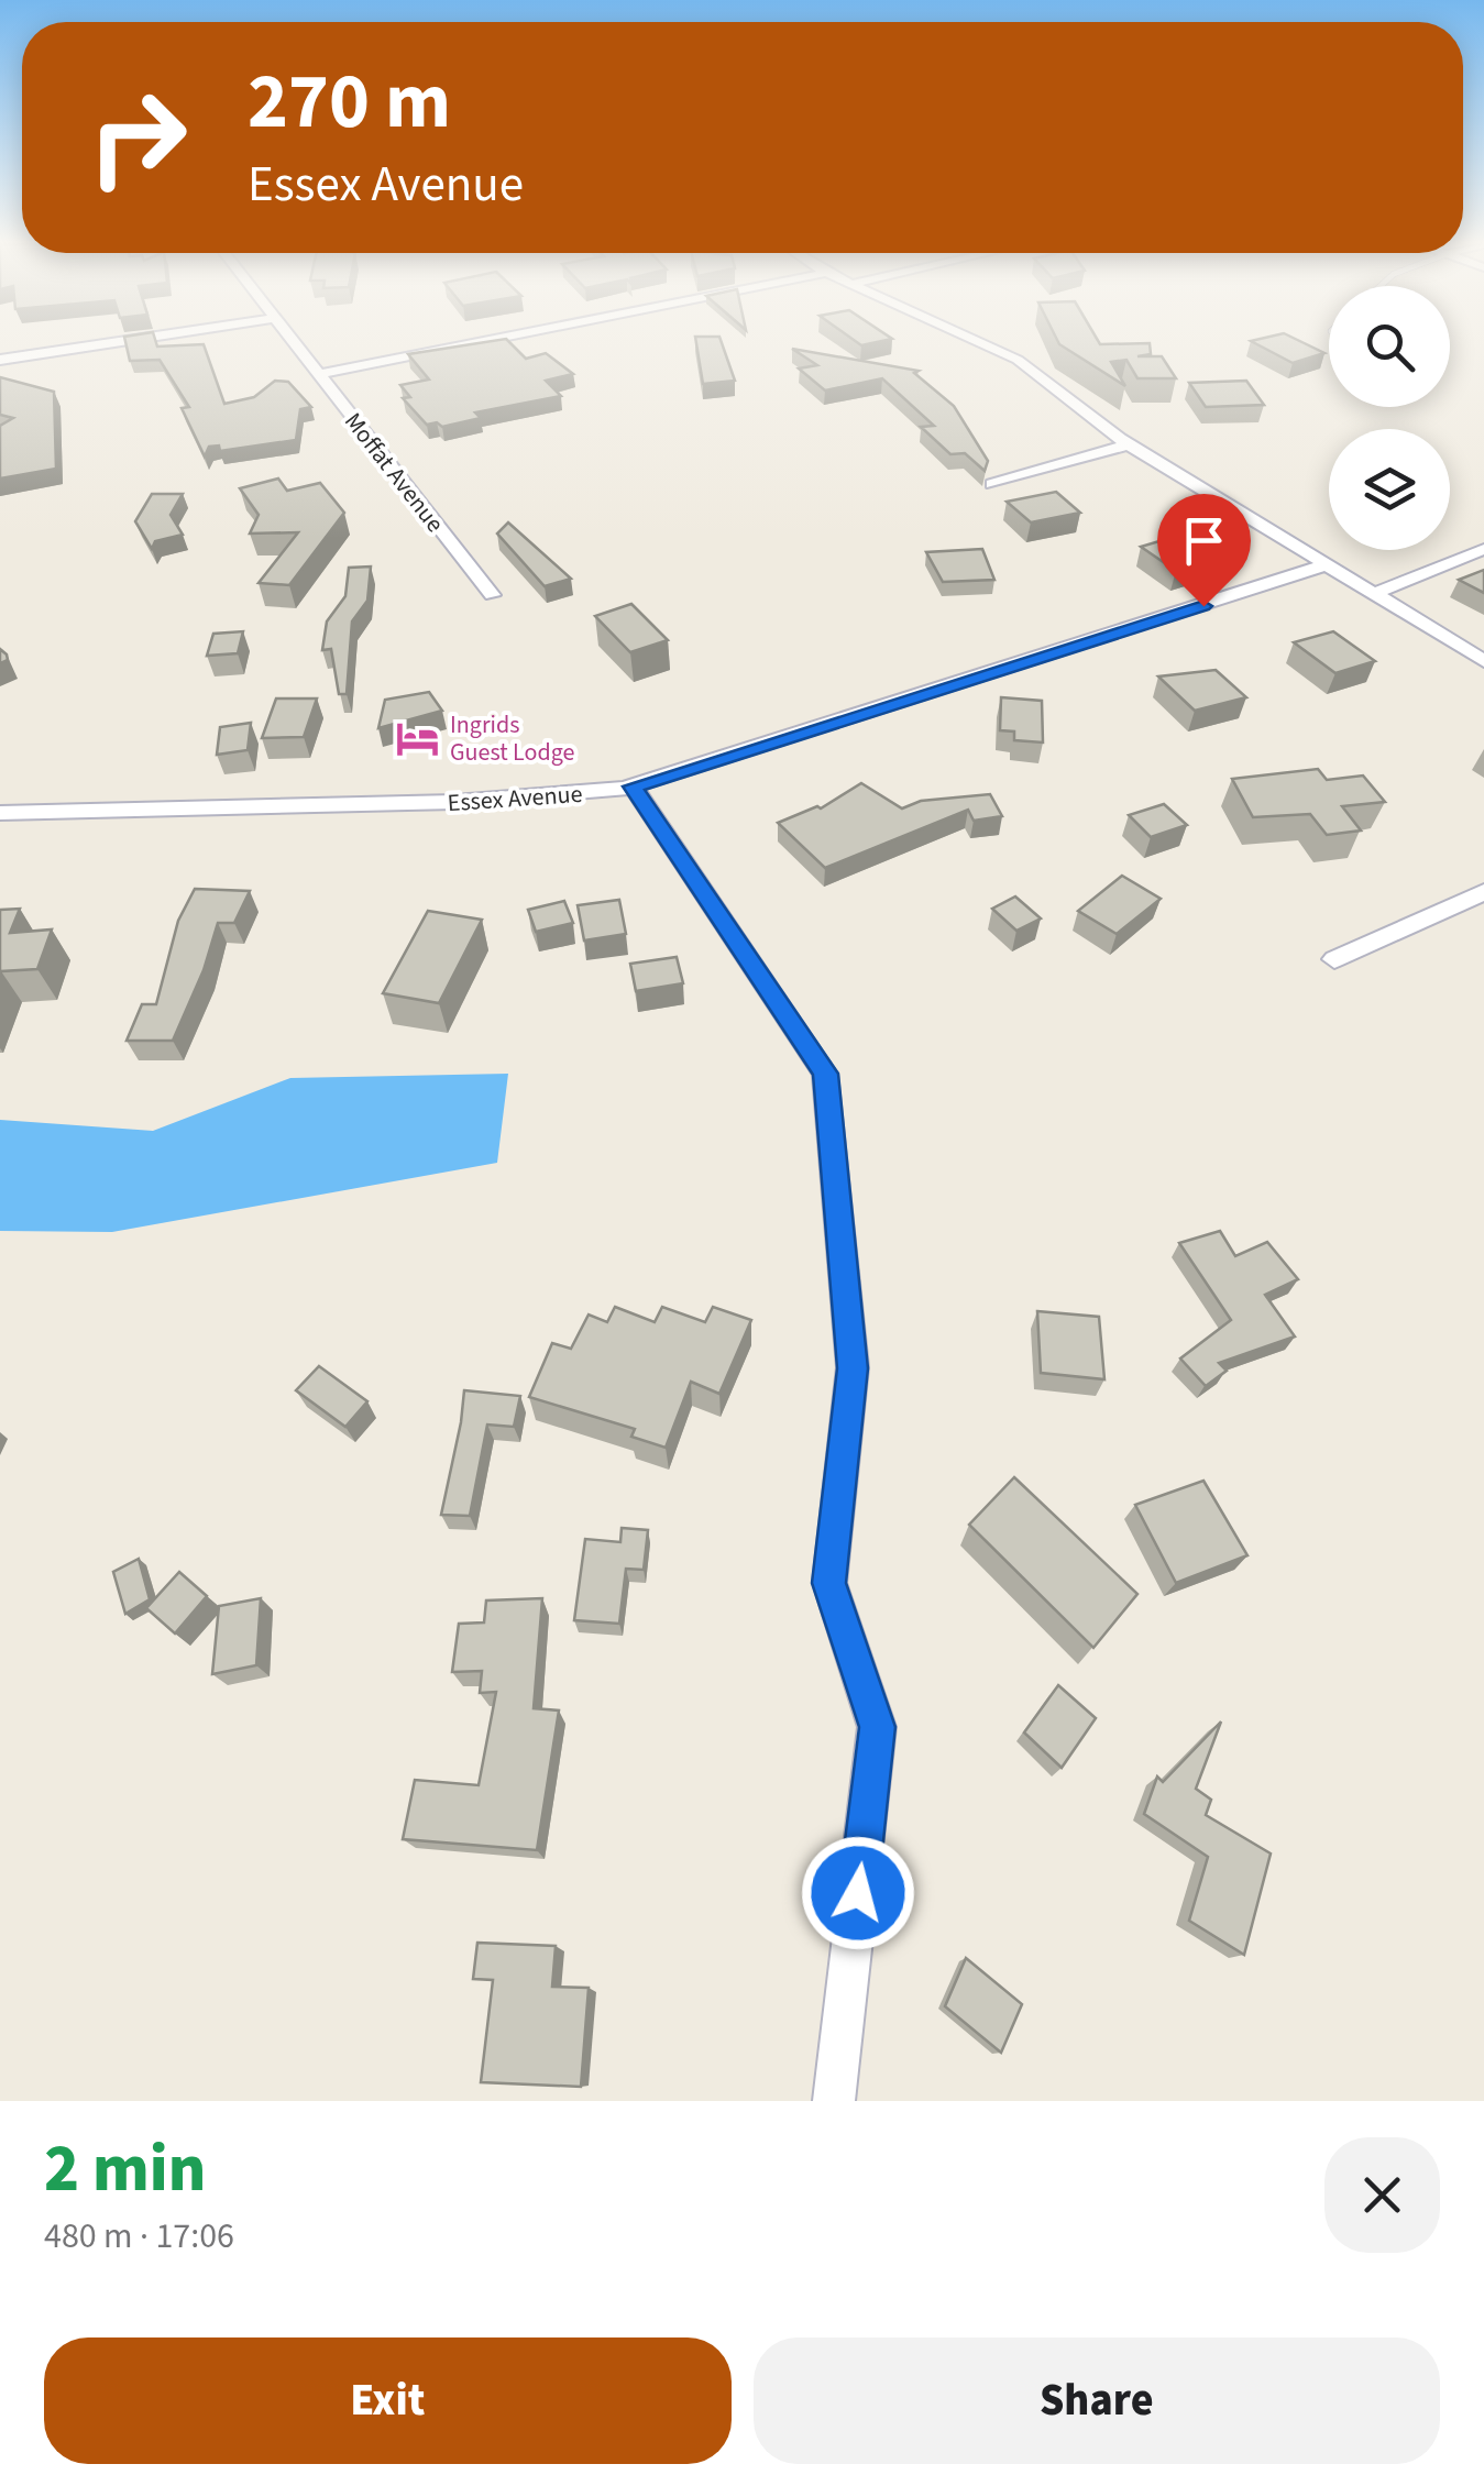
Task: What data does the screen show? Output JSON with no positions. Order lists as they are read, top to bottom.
{
  "streets": {
    "street": ["Moffat Avenue", "Essex Avenue"]
  },
  "places": {
    "hotel": ["Ingrids Guest Lodge"]
  },
  "page": {
    "turn": ["270 m", "Essex Avenue"],
    "heading": ["2 min", "480 m · 17:06"],
    "buttons": ["Exit", "Share"]
  }
}
